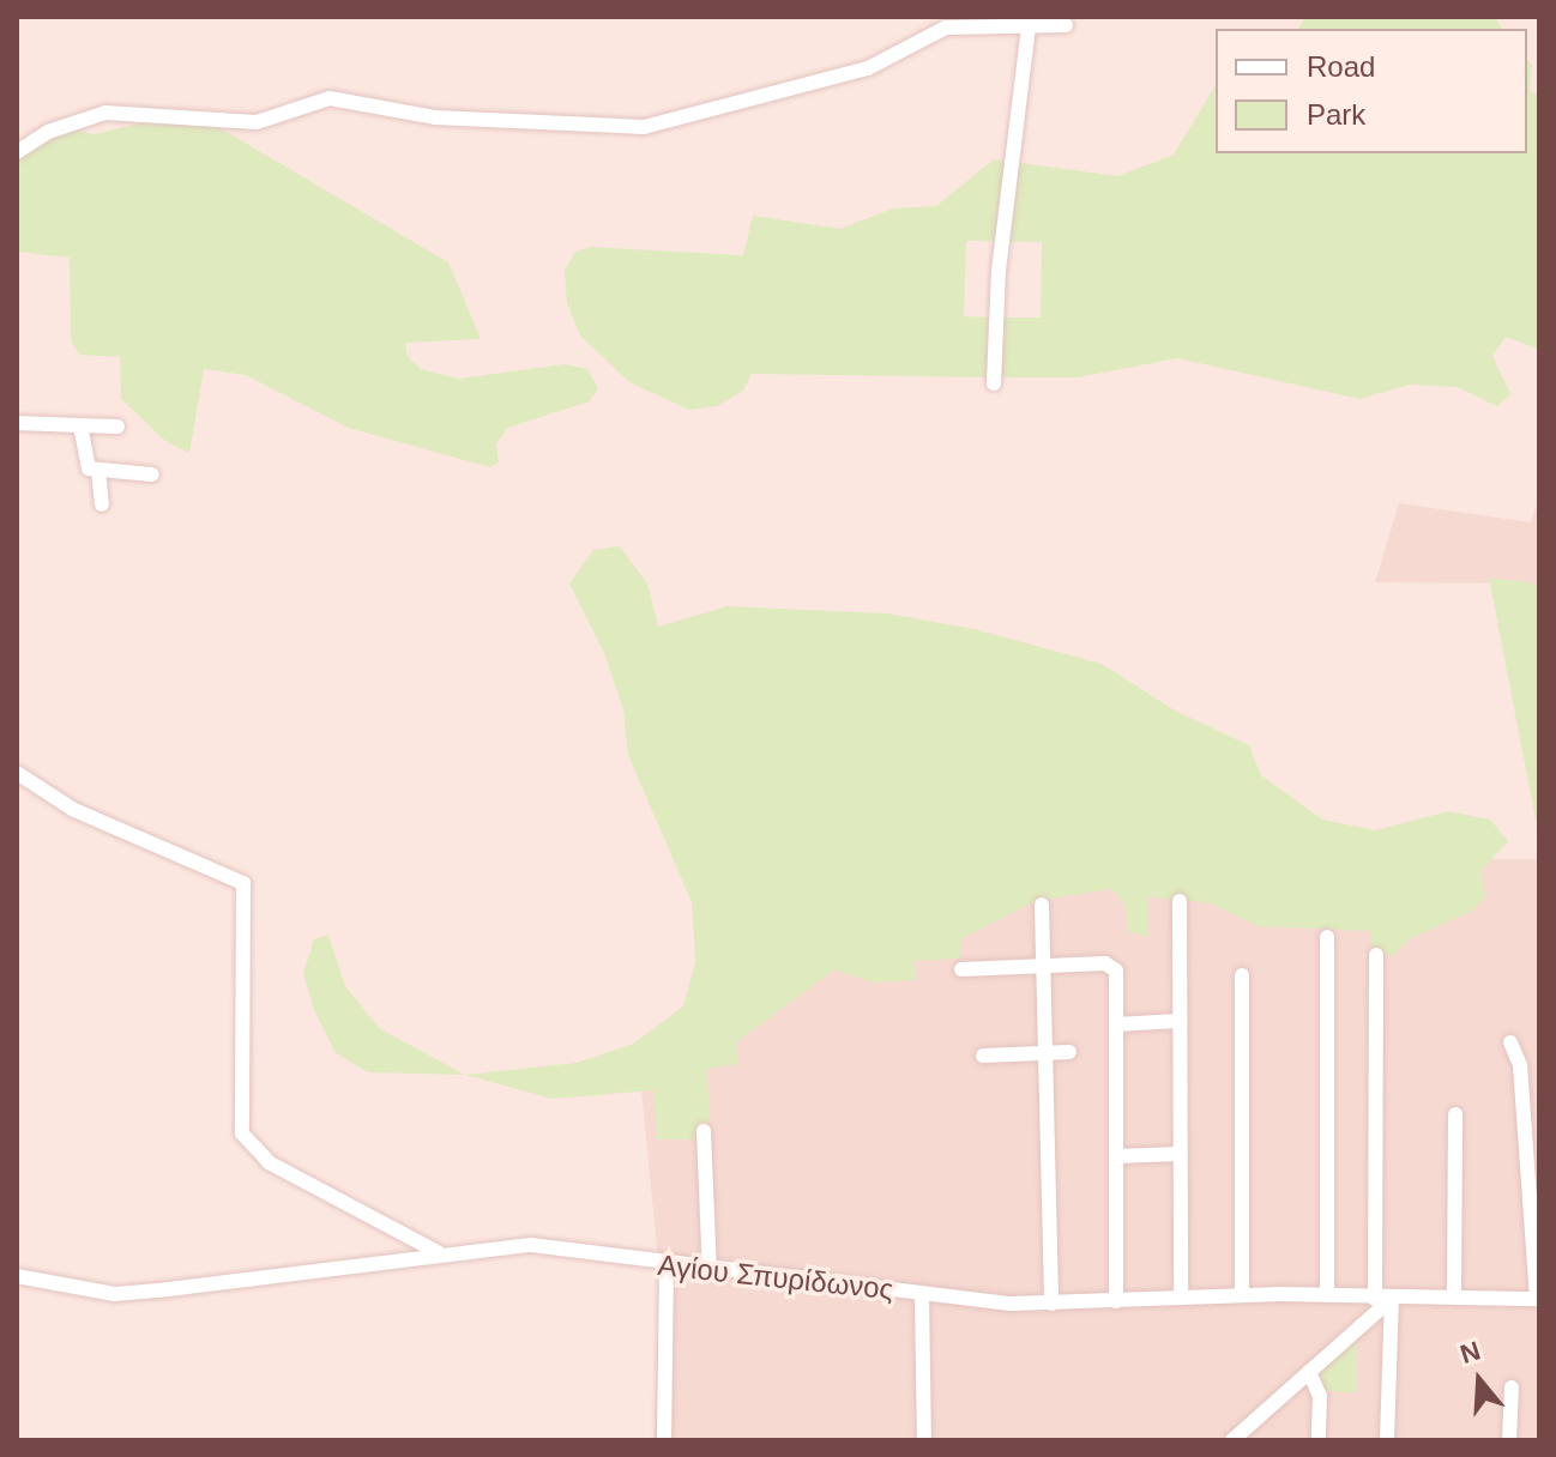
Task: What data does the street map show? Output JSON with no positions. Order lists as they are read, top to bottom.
{
  "streets": {
    "street": ["Αγίου Σπυρίδωνος"]
  },
  "legend": ["Road", "Park"],
  "north": "top"
}
